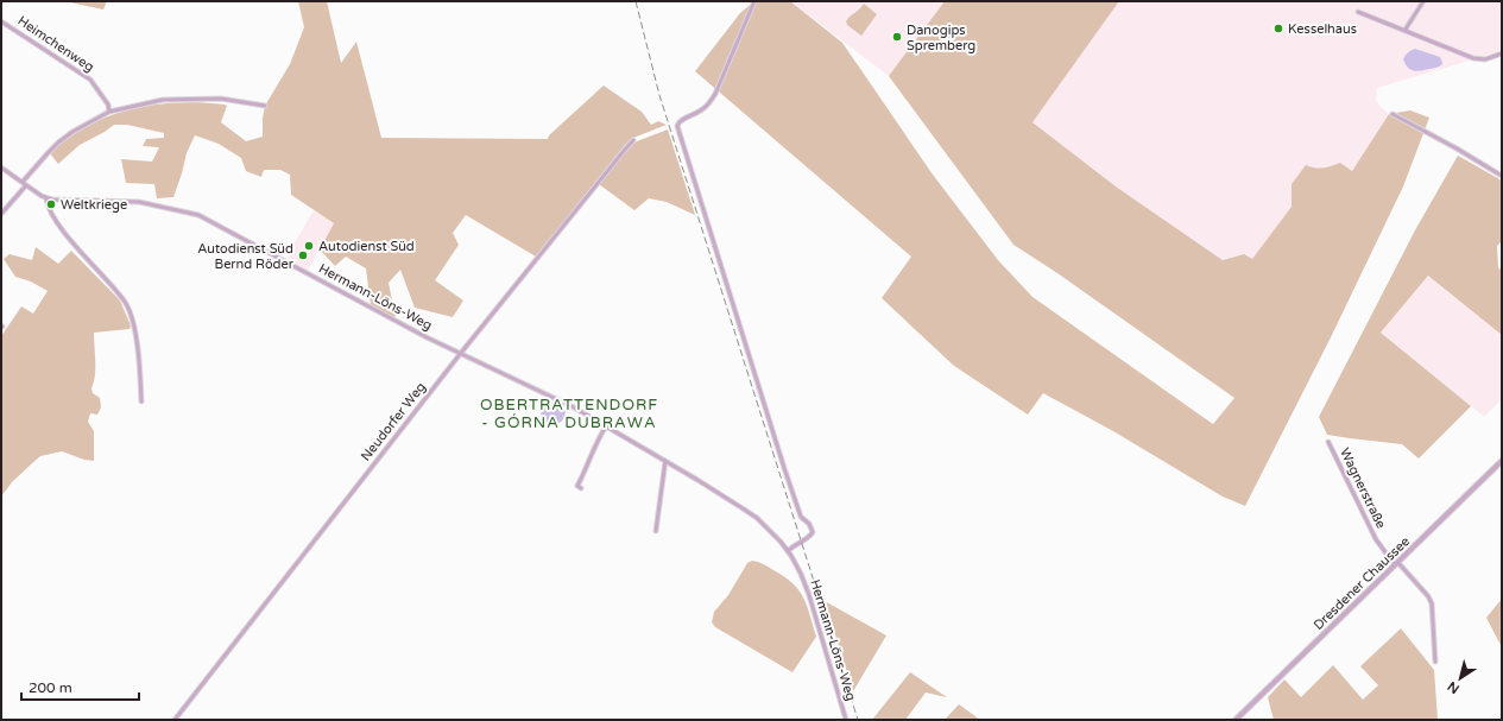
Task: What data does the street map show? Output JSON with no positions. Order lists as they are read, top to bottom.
{
  "streets": {
    "street": [
      "Heimchenweg",
      "Hermann-Löns-Weg",
      "Neudorfer Weg",
      "Wagnerstraße",
      "Dresdener Chaussee"
    ]
  },
  "crossings": [
    ["Hermann-Löns-Weg", "Neudorfer Weg"],
    ["Wagnerstraße", "Dresdener Chaussee"]
  ],
  "districts": ["OBERTRATTENDORF - GÓRNA DUBRAWA"],
  "places": [
    "Kesselhaus",
    "Danogips Spremberg",
    "Weltkriege",
    "Autodienst Süd",
    "Autodienst Süd Bernd Röder"
  ],
  "scale_bar": "200 m",
  "north": "bottom left"
}
